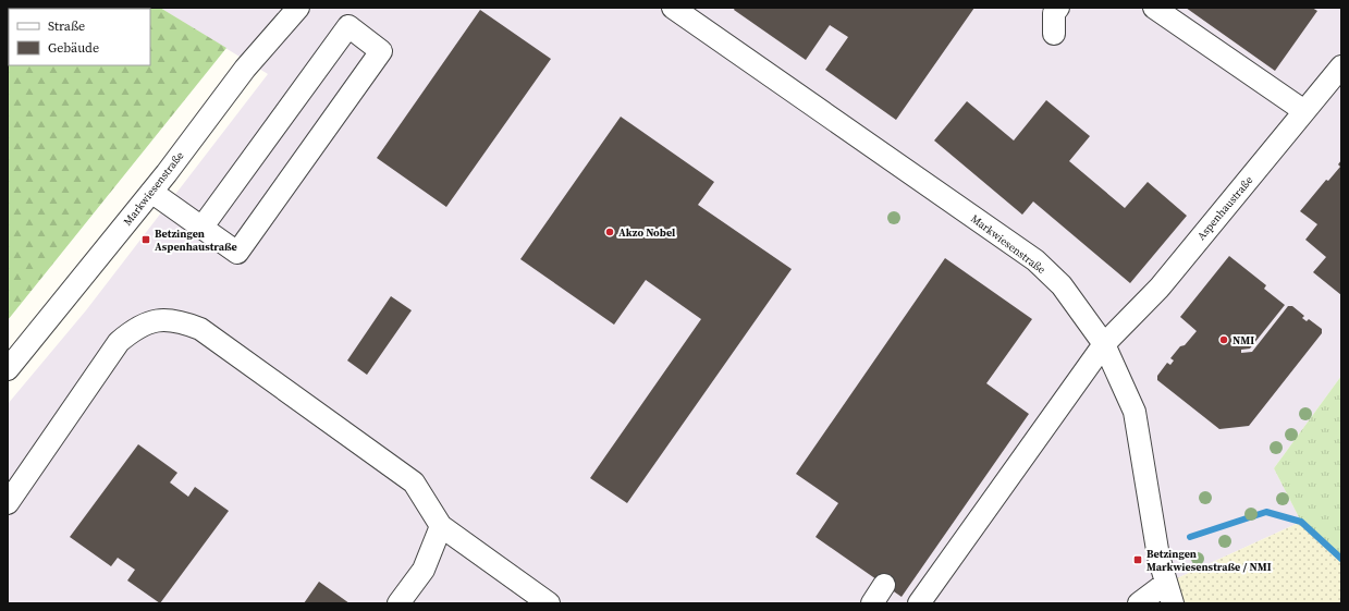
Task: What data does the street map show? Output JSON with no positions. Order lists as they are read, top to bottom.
{
  "streets": {
    "street": ["Markwiesenstraße", "Aspenhaustraße"]
  },
  "crossings": [
    ["Markwiesenstraße", "Aspenhaustraße"]
  ],
  "places": {
    "other": ["Akzo Nobel", "NMI"],
    "transit": ["Betzingen Aspenhaustraße", "Betzingen Markwiesenstraße / NMI"]
  },
  "legend": ["Straße", "Gebäude"]
}
